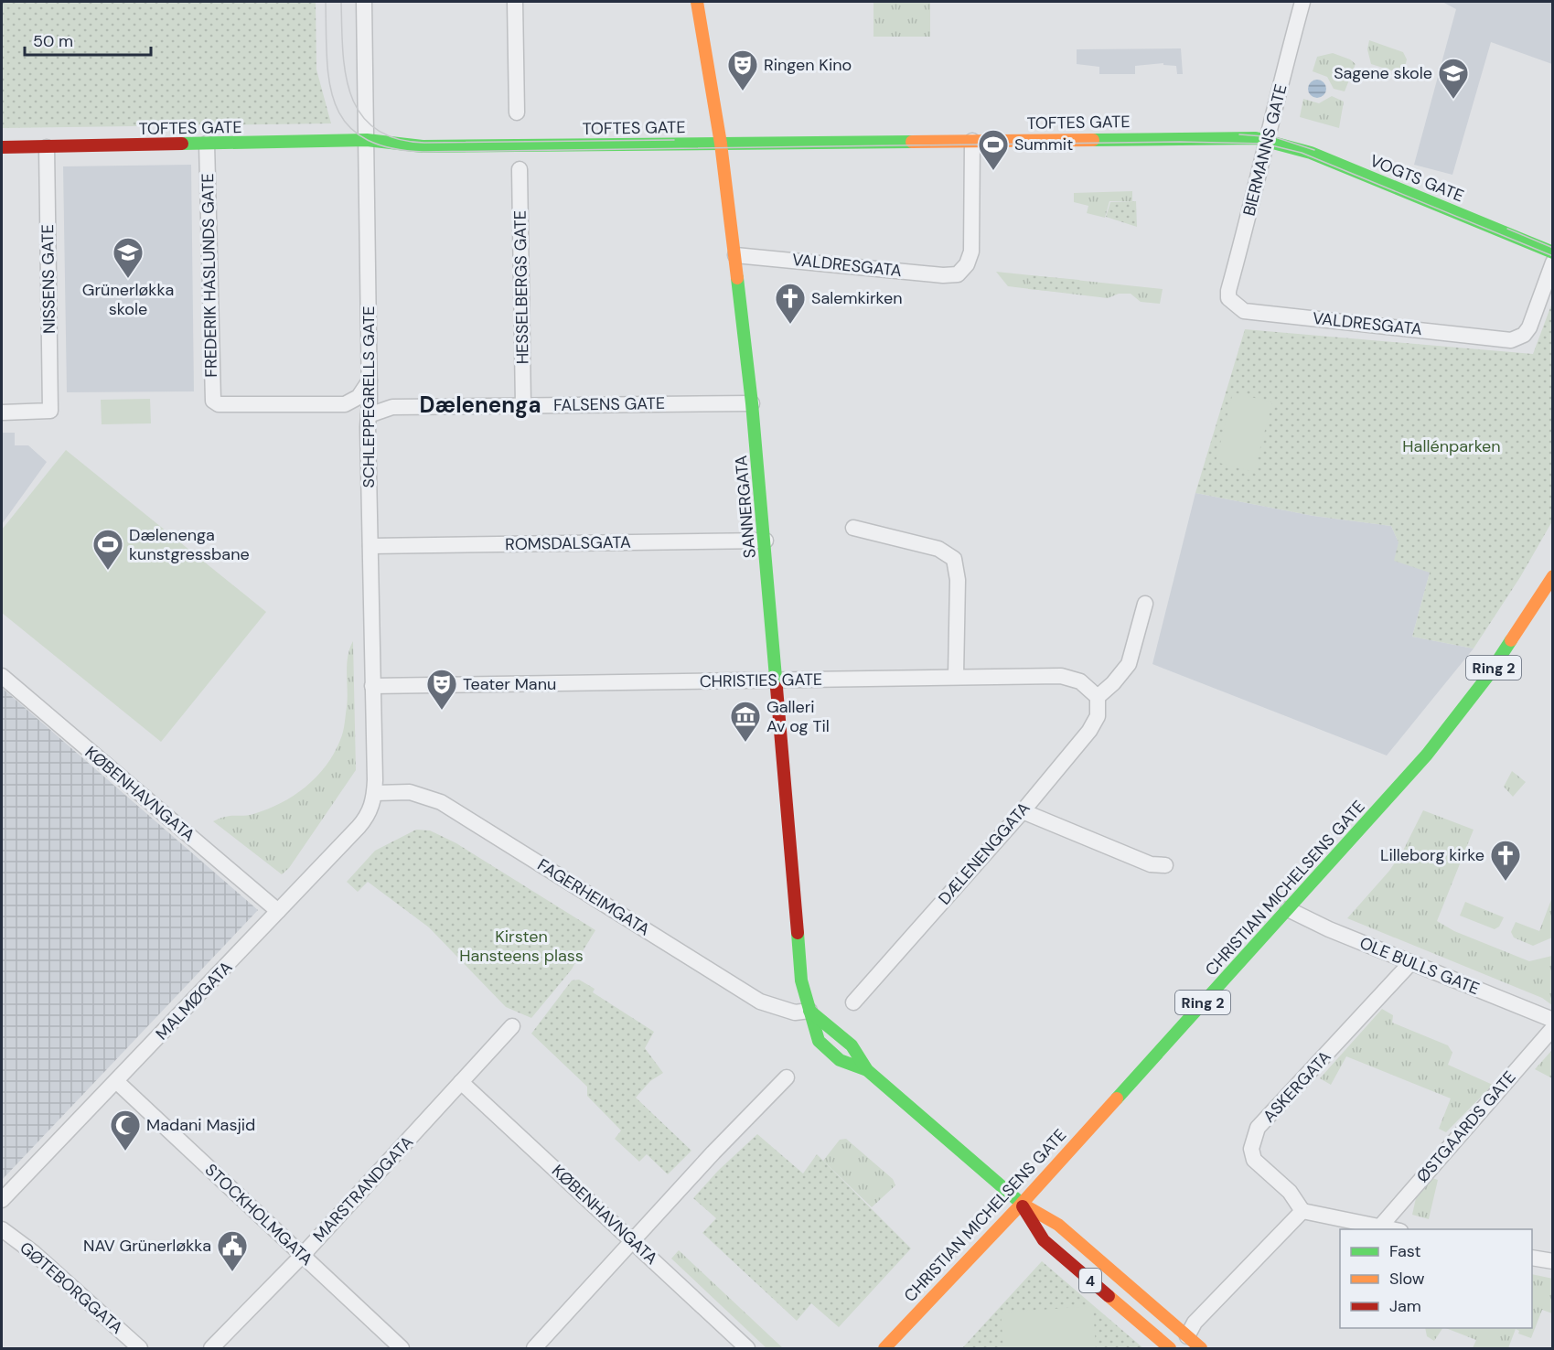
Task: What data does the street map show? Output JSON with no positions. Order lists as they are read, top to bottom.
{
  "streets": {
    "main road": [
      "TOFTES GATE",
      "VOGTS GATE",
      "SANNERGATA",
      "Ring 2",
      "CHRISTIAN MICHELSENS GATE",
      "4"
    ],
    "street": [
      "BIERMANNS GATE",
      "VALDRESGATA",
      "FREDERIK HASLUNDS GATE",
      "NISSENS GATE",
      "HESSELBERGS GATE",
      "SCHLEPPEGRELLS GATE",
      "FALSENS GATE",
      "ROMSDALSGATA",
      "CHRISTIES GATE",
      "KØBENHAVNGATA",
      "DÆLENENGGATA",
      "FAGERHEIMGATA",
      "OLE BULLS GATE",
      "MALMØGATA",
      "ASKERGATA",
      "ØSTGAARDS GATE",
      "MARSTRANDGATA",
      "STOCKHOLMGATA",
      "GØTEBORGGATA"
    ]
  },
  "crossings": [
    ["TOFTES GATE", "BIERMANNS GATE"],
    ["TOFTES GATE", "VOGTS GATE"],
    ["TOFTES GATE", "VALDRESGATA"],
    ["TOFTES GATE", "FREDERIK HASLUNDS GATE"],
    ["TOFTES GATE", "NISSENS GATE"],
    ["TOFTES GATE", "SCHLEPPEGRELLS GATE"],
    ["TOFTES GATE", "SANNERGATA"],
    ["BIERMANNS GATE", "VOGTS GATE"],
    ["BIERMANNS GATE", "VALDRESGATA"],
    ["VALDRESGATA", "SANNERGATA"],
    ["FREDERIK HASLUNDS GATE", "SCHLEPPEGRELLS GATE"],
    ["HESSELBERGS GATE", "FALSENS GATE"],
    ["SCHLEPPEGRELLS GATE", "FALSENS GATE"],
    ["SCHLEPPEGRELLS GATE", "ROMSDALSGATA"],
    ["SCHLEPPEGRELLS GATE", "CHRISTIES GATE"],
    ["SCHLEPPEGRELLS GATE", "FAGERHEIMGATA"],
    ["SCHLEPPEGRELLS GATE", "MALMØGATA"],
    ["FALSENS GATE", "SANNERGATA"],
    ["SANNERGATA", "ROMSDALSGATA"],
    ["SANNERGATA", "CHRISTIES GATE"],
    ["SANNERGATA", "FAGERHEIMGATA"],
    ["CHRISTIES GATE", "DÆLENENGGATA"],
    ["KØBENHAVNGATA", "MALMØGATA"],
    ["KØBENHAVNGATA", "MARSTRANDGATA"],
    ["CHRISTIAN MICHELSENS GATE", "OLE BULLS GATE"],
    ["CHRISTIAN MICHELSENS GATE", "4"],
    ["FAGERHEIMGATA", "MALMØGATA"],
    ["OLE BULLS GATE", "ASKERGATA"],
    ["MALMØGATA", "STOCKHOLMGATA"],
    ["MARSTRANDGATA", "STOCKHOLMGATA"]
  ],
  "districts": ["Dælenenga"],
  "parks": ["Hallénparken", "Kirsten Hansteens plass"],
  "places": {
    "theatre": ["Ringen Kino", "Teater Manu"],
    "school or university": ["Sagene skole", "Grünerløkka skole"],
    "sports": ["Summit", "Dælenenga kunstgressbane"],
    "church": ["Salemkirken", "Lilleborg kirke"],
    "museum": ["Galleri Av og Til"],
    "mosque": ["Madani Masjid"],
    "public building": ["NAV Grünerløkka"]
  },
  "legend": ["Fast", "Slow", "Jam"],
  "scale_bar": "50 m"
}
